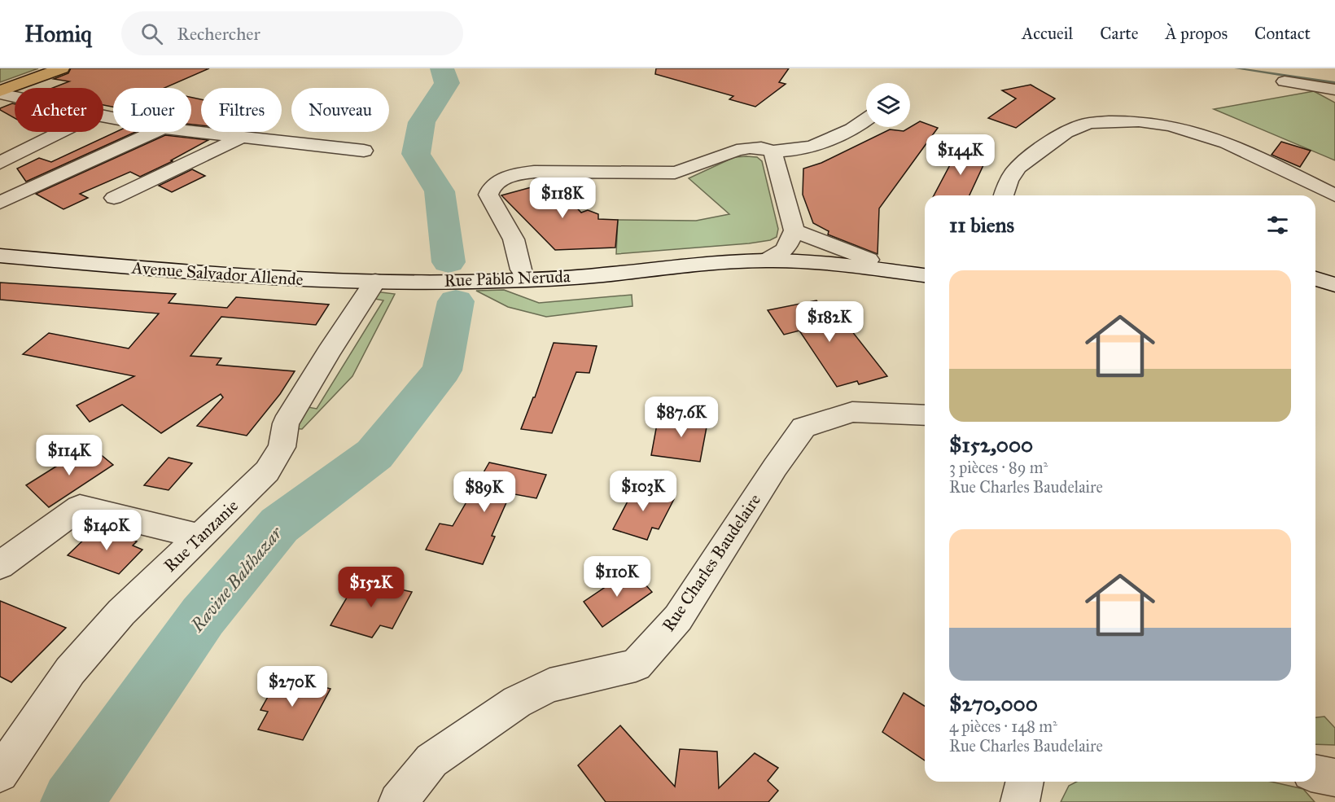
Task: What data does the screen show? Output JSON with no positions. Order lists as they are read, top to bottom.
{
  "streets": {
    "street": [
      "Avenue Salvador Allende",
      "Rue Pablo Neruda",
      "Rue Tanzanie",
      "Rue Charles Baudelaire"
    ]
  },
  "crossings": [
    ["Avenue Salvador Allende", "Rue Pablo Neruda"],
    ["Avenue Salvador Allende", "Rue Tanzanie"]
  ],
  "water": ["Ravine Balthazar"],
  "page": {
    "header": "Homiq",
    "search": "Rechercher",
    "nav": [
      "Accueil",
      "Carte",
      "À propos",
      "Contact"
    ],
    "chip": [
      "Acheter",
      "Louer",
      "Filtres",
      "Nouveau"
    ],
    "price": [
      "$144K",
      "$118K",
      "$182K",
      "$87.6K",
      "$114K",
      "$103K",
      "$89K",
      "$140K",
      "$110K",
      "$152K",
      "$270K"
    ],
    "heading": "11 biens",
    "list": [
      {
        "name": "$152,000",
        "note": "3 pièces · 89 m² · Rue Charles Baudelaire"
      },
      {
        "name": "$270,000",
        "note": "4 pièces · 148 m² · Rue Charles Baudelaire"
      }
    ]
  }
}
